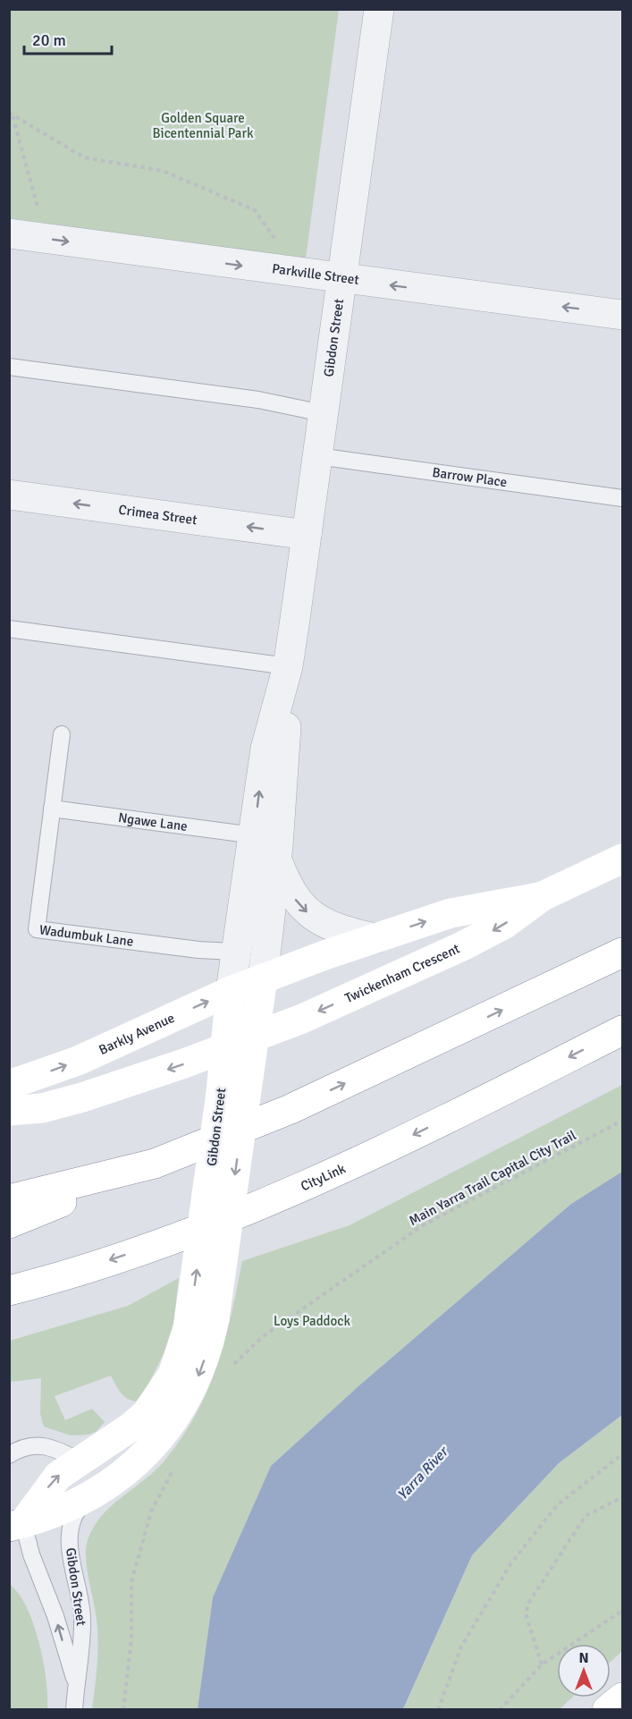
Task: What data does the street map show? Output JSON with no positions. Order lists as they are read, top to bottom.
{
  "streets": {
    "main road": [
      "Gibdon Street",
      "Twickenham Crescent",
      "Barkly Avenue",
      "CityLink"
    ],
    "street": ["Parkville Street", "Crimea Street"],
    "lane": ["Barrow Place", "Ngawe Lane", "Wadumbuk Lane"],
    "path": ["Main Yarra Trail Capital City Trail"]
  },
  "crossings": [
    ["Parkville Street", "Gibdon Street"],
    ["Gibdon Street", "Barrow Place"],
    ["Gibdon Street", "Crimea Street"],
    ["Gibdon Street", "Ngawe Lane"],
    ["Gibdon Street", "Wadumbuk Lane"],
    ["Gibdon Street", "Twickenham Crescent"],
    ["Gibdon Street", "Barkly Avenue"],
    ["Ngawe Lane", "Wadumbuk Lane"],
    ["Twickenham Crescent", "Barkly Avenue"]
  ],
  "one_way": ["Crimea Street"],
  "water": ["Yarra River"],
  "parks": ["Golden Square Bicentennial Park", "Loys Paddock"],
  "scale_bar": "20 m",
  "north": "top"
}
